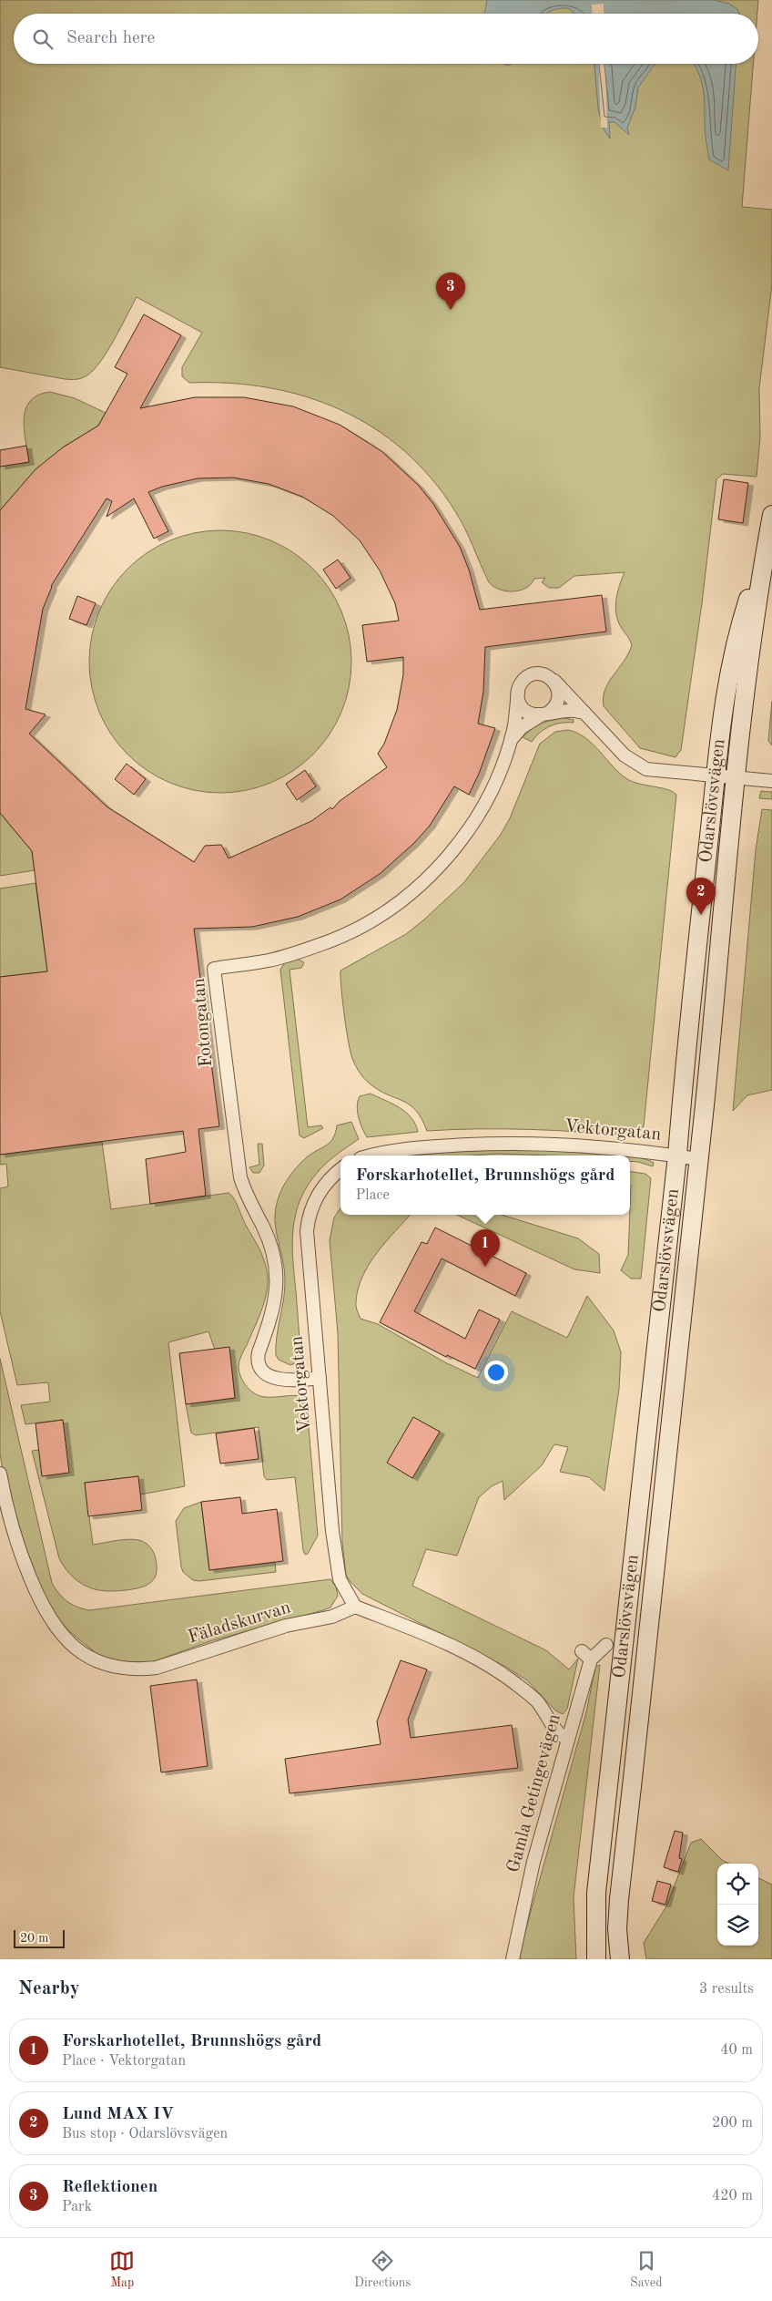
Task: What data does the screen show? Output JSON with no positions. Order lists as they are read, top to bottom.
{
  "streets": {
    "main road": ["Odarslövsvägen"],
    "street": [
      "Fotongatan",
      "Vektorgatan",
      "Fäladskurvan",
      "Gamla Getingevägen"
    ]
  },
  "crossings": [
    ["Odarslövsvägen", "Fotongatan"],
    ["Odarslövsvägen", "Vektorgatan"],
    ["Fotongatan", "Vektorgatan"],
    ["Vektorgatan", "Fäladskurvan"]
  ],
  "scale_bar": "20 m",
  "page": {
    "search": "Search here",
    "pins": ["3", "2", "1"],
    "popup": ["Forskarhotellet, Brunnshögs gård", "Place"],
    "scale": "20 m",
    "heading": ["Nearby", "3 results"],
    "list": [
      {
        "mark": "1",
        "name": "Forskarhotellet, Brunnshögs gård",
        "note": "Place · Vektorgatan",
        "value": "40 m"
      },
      {
        "mark": "2",
        "name": "Lund MAX IV",
        "note": "Bus stop · Odarslövsvägen",
        "value": "200 m"
      },
      {
        "mark": "3",
        "name": "Reflektionen",
        "note": "Park",
        "value": "420 m"
      }
    ],
    "nav": ["Map", "Directions", "Saved"]
  }
}
